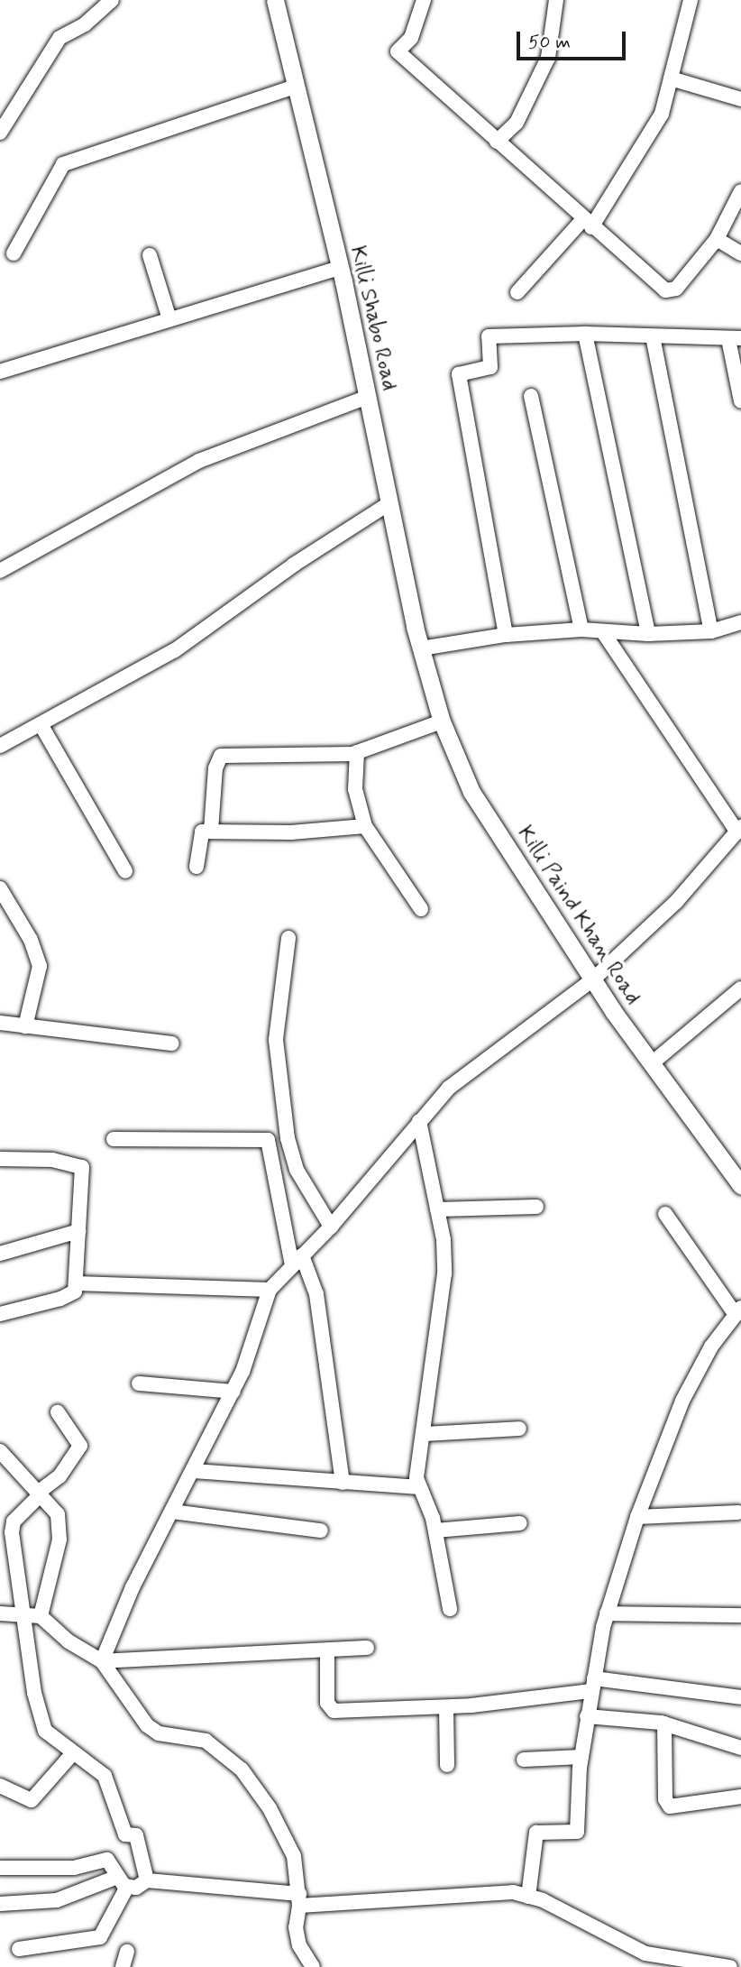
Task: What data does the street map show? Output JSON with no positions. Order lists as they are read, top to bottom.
{
  "streets": {
    "street": ["Killi Shabo Road", "Killi Paind Khan Road"]
  },
  "crossings": [
    ["Killi Shabo Road", "Killi Paind Khan Road"]
  ],
  "scale_bar": "50 m"
}
